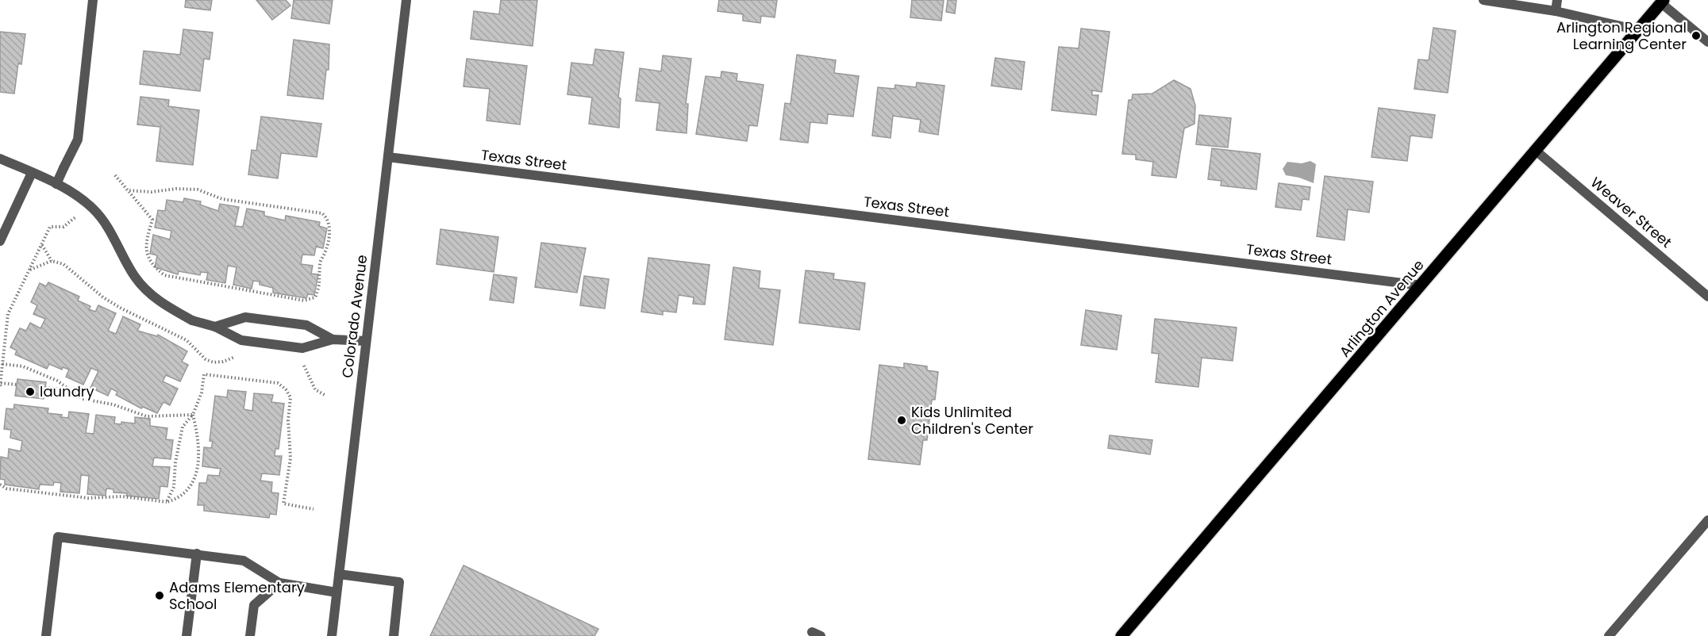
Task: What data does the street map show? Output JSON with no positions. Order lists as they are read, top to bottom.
{
  "streets": {
    "main road": ["Arlington Avenue"],
    "street": ["Texas Street", "Weaver Street", "Colorado Avenue"]
  },
  "crossings": [
    ["Texas Street", "Arlington Avenue"],
    ["Texas Street", "Colorado Avenue"],
    ["Weaver Street", "Arlington Avenue"]
  ],
  "places": [
    "Arlington Regional Learning Center",
    "laundry",
    "Kids Unlimited Children's Center",
    "Adams Elementary School"
  ]
}
